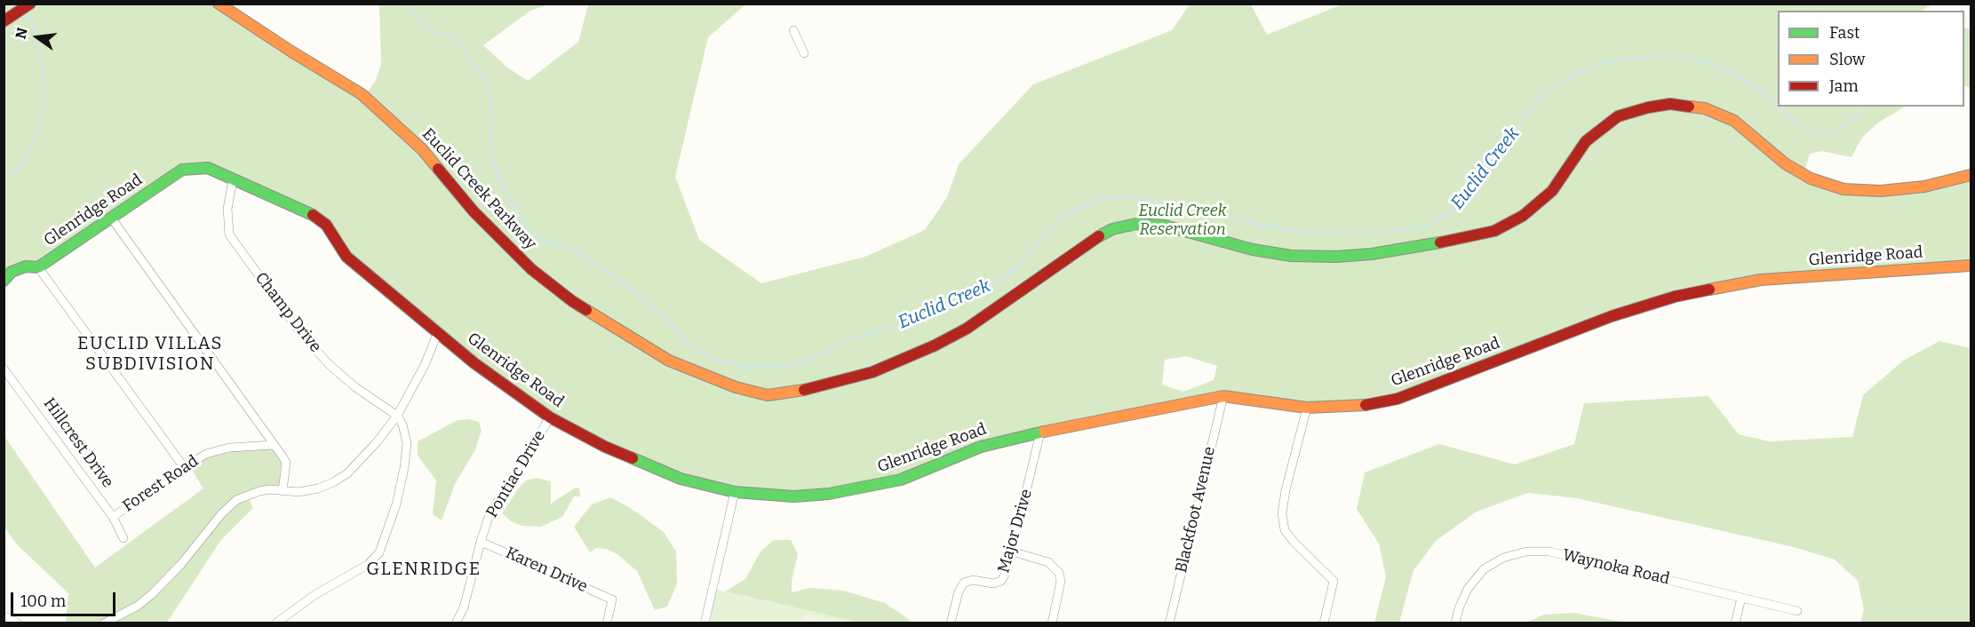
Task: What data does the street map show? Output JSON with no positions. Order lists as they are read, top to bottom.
{
  "streets": {
    "street": [
      "Euclid Creek Parkway",
      "Glenridge Road",
      "Champ Drive",
      "Hillcrest Drive",
      "Pontiac Drive",
      "Forest Road",
      "Blackfoot Avenue",
      "Major Drive",
      "Waynoka Road",
      "Karen Drive"
    ]
  },
  "crossings": [
    ["Glenridge Road", "Champ Drive"],
    ["Glenridge Road", "Pontiac Drive"],
    ["Glenridge Road", "Blackfoot Avenue"],
    ["Glenridge Road", "Major Drive"],
    ["Hillcrest Drive", "Forest Road"],
    ["Pontiac Drive", "Karen Drive"]
  ],
  "districts": ["EUCLID VILLAS SUBDIVISION", "GLENRIDGE"],
  "water": ["Euclid Creek"],
  "parks": ["Euclid Creek Reservation"],
  "legend": ["Fast", "Slow", "Jam"],
  "scale_bar": "100 m",
  "north": "left"
}
